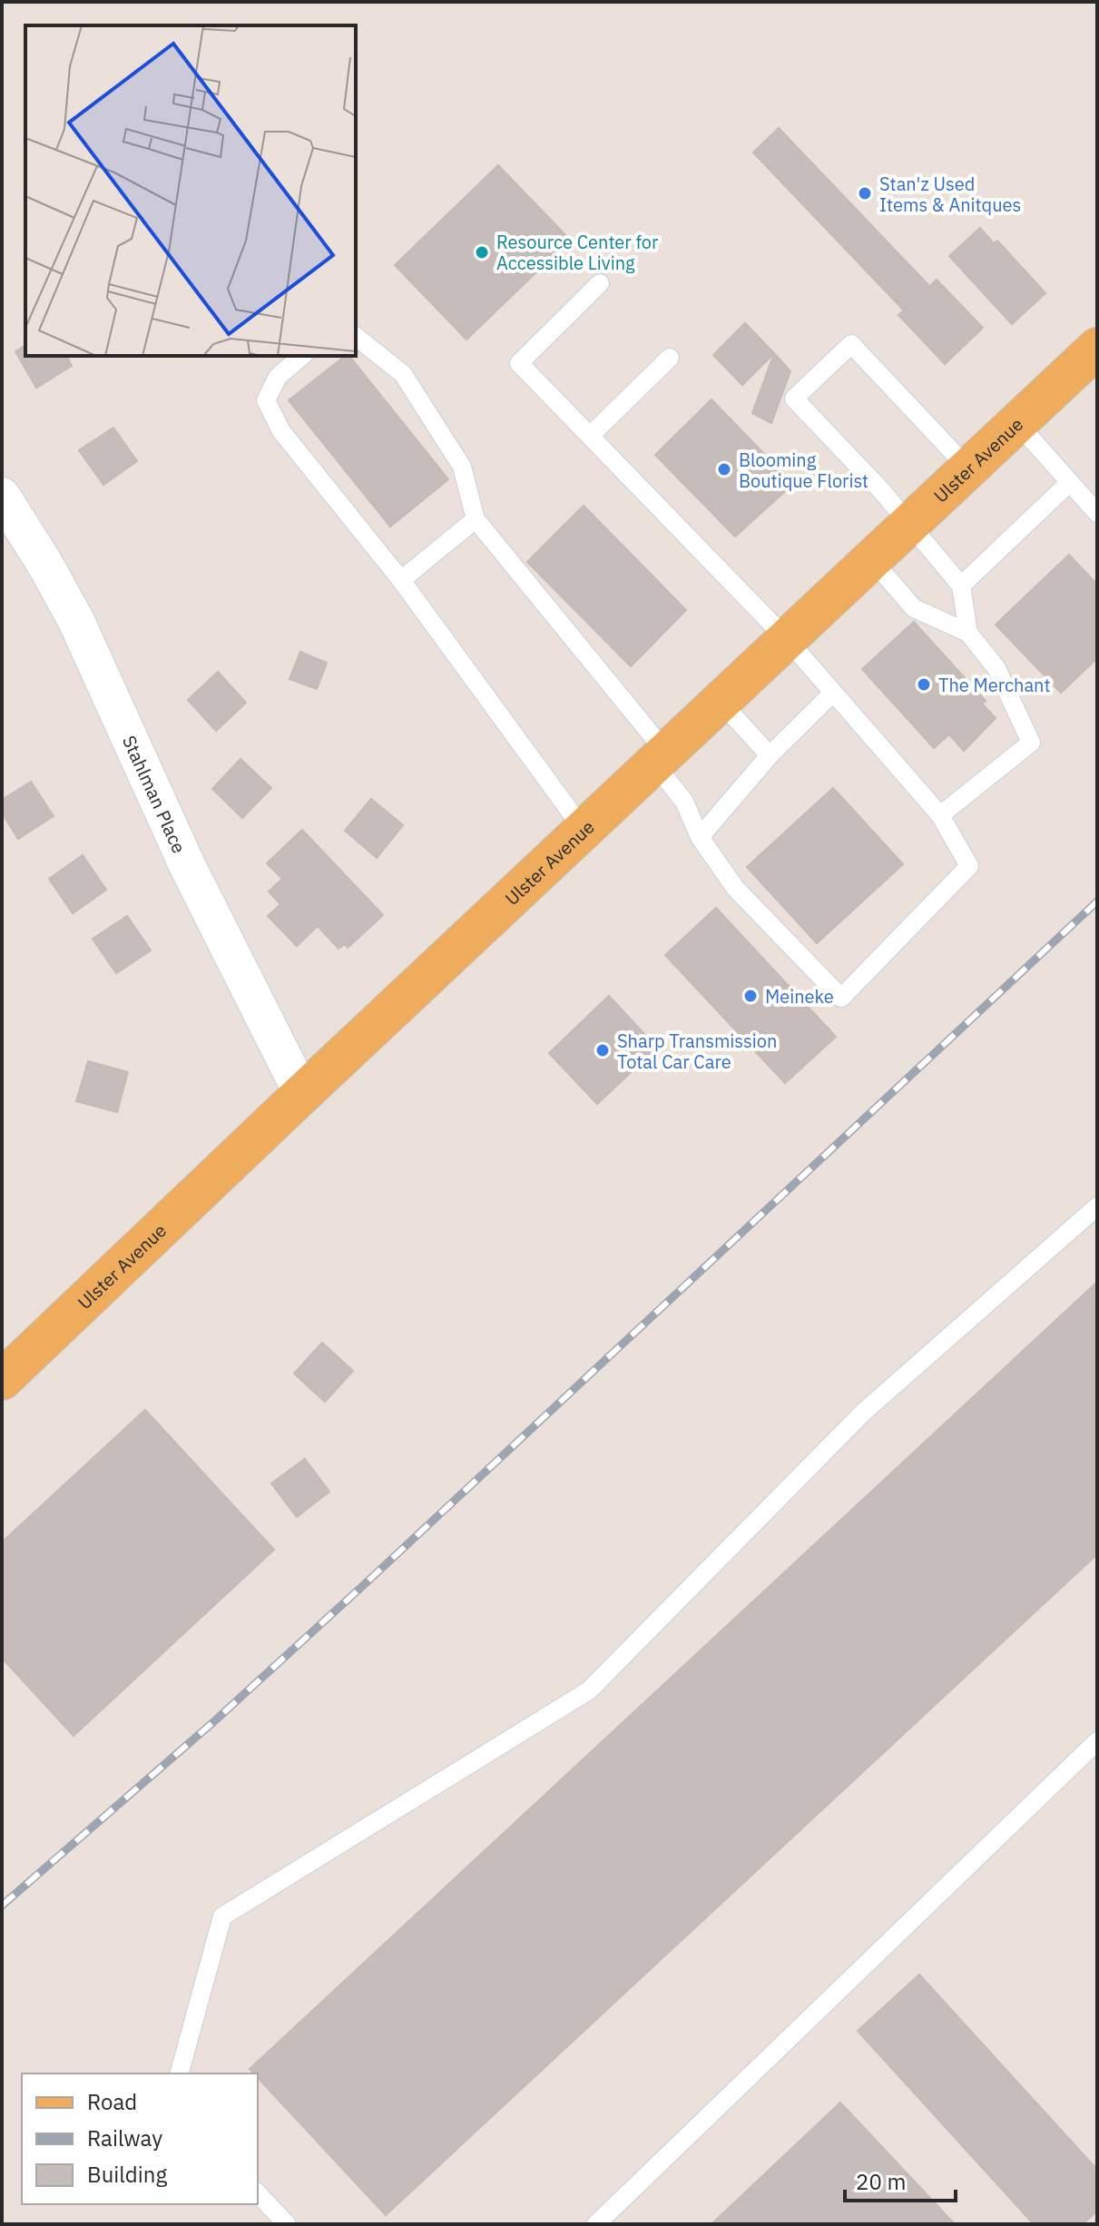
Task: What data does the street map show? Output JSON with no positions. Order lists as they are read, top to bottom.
{
  "streets": {
    "main road": ["Ulster Avenue"],
    "street": ["Stahlman Place"]
  },
  "crossings": [
    ["Ulster Avenue", "Stahlman Place"]
  ],
  "places": [
    "Stan'z Used Items & Anitques",
    "Resource Center for Accessible Living",
    "Blooming Boutique Florist",
    "The Merchant",
    "Meineke",
    "Sharp Transmission Total Car Care"
  ],
  "legend": ["Road", "Railway", "Building"],
  "scale_bar": "20 m"
}
